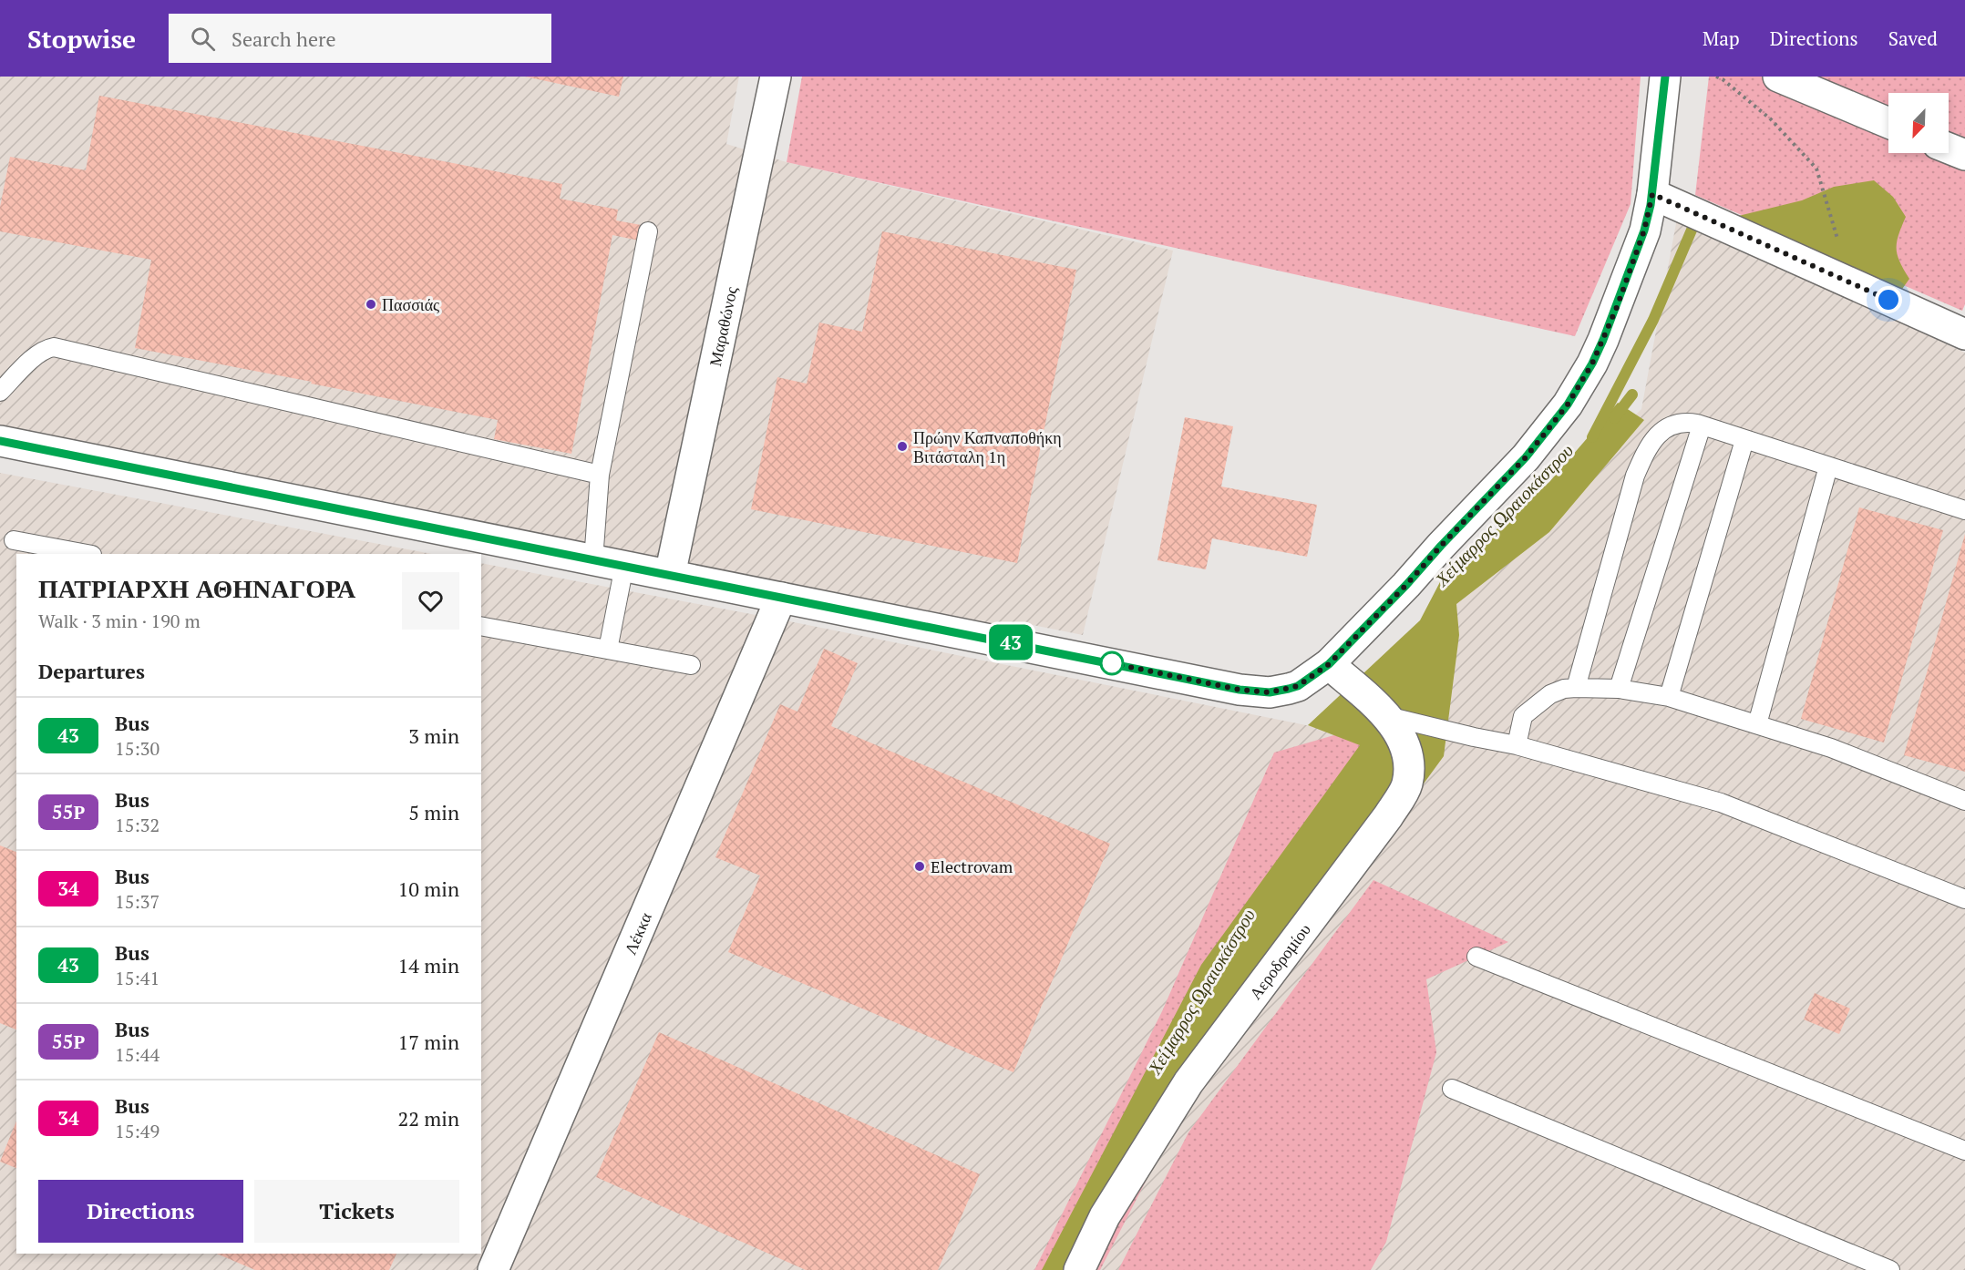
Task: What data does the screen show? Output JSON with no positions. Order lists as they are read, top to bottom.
{
  "streets": {
    "street": ["Μαραθώνος", "Λέκκα", "Αεροδρομίου"]
  },
  "water": ["Χείμαρρος Ωραιοκάστρου"],
  "places": ["Πασσιάς", "Πρώην Καπναποθήκη Βιτάσταλη 1η", "Electrovam"],
  "lines": ["bus line 43"],
  "north": "bottom left",
  "page": {
    "header": "Stopwise",
    "search": "Search here",
    "nav": ["Map", "Directions", "Saved"],
    "on_map": "43",
    "heading": [
      ["ΠΑΤΡΙΑΡΧΗ ΑΘΗΝΑΓΟΡΑ", "Walk · 3 min · 190 m"],
      "Departures"
    ],
    "list": [
      {
        "mark": "43",
        "name": "Bus",
        "note": "15:30",
        "value": "3 min"
      },
      {
        "mark": "55Ρ",
        "name": "Bus",
        "note": "15:32",
        "value": "5 min"
      },
      {
        "mark": "34",
        "name": "Bus",
        "note": "15:37",
        "value": "10 min"
      },
      {
        "mark": "43",
        "name": "Bus",
        "note": "15:41",
        "value": "14 min"
      },
      {
        "mark": "55Ρ",
        "name": "Bus",
        "note": "15:44",
        "value": "17 min"
      },
      {
        "mark": "34",
        "name": "Bus",
        "note": "15:49",
        "value": "22 min"
      }
    ],
    "buttons": ["Directions", "Tickets"]
  }
}
